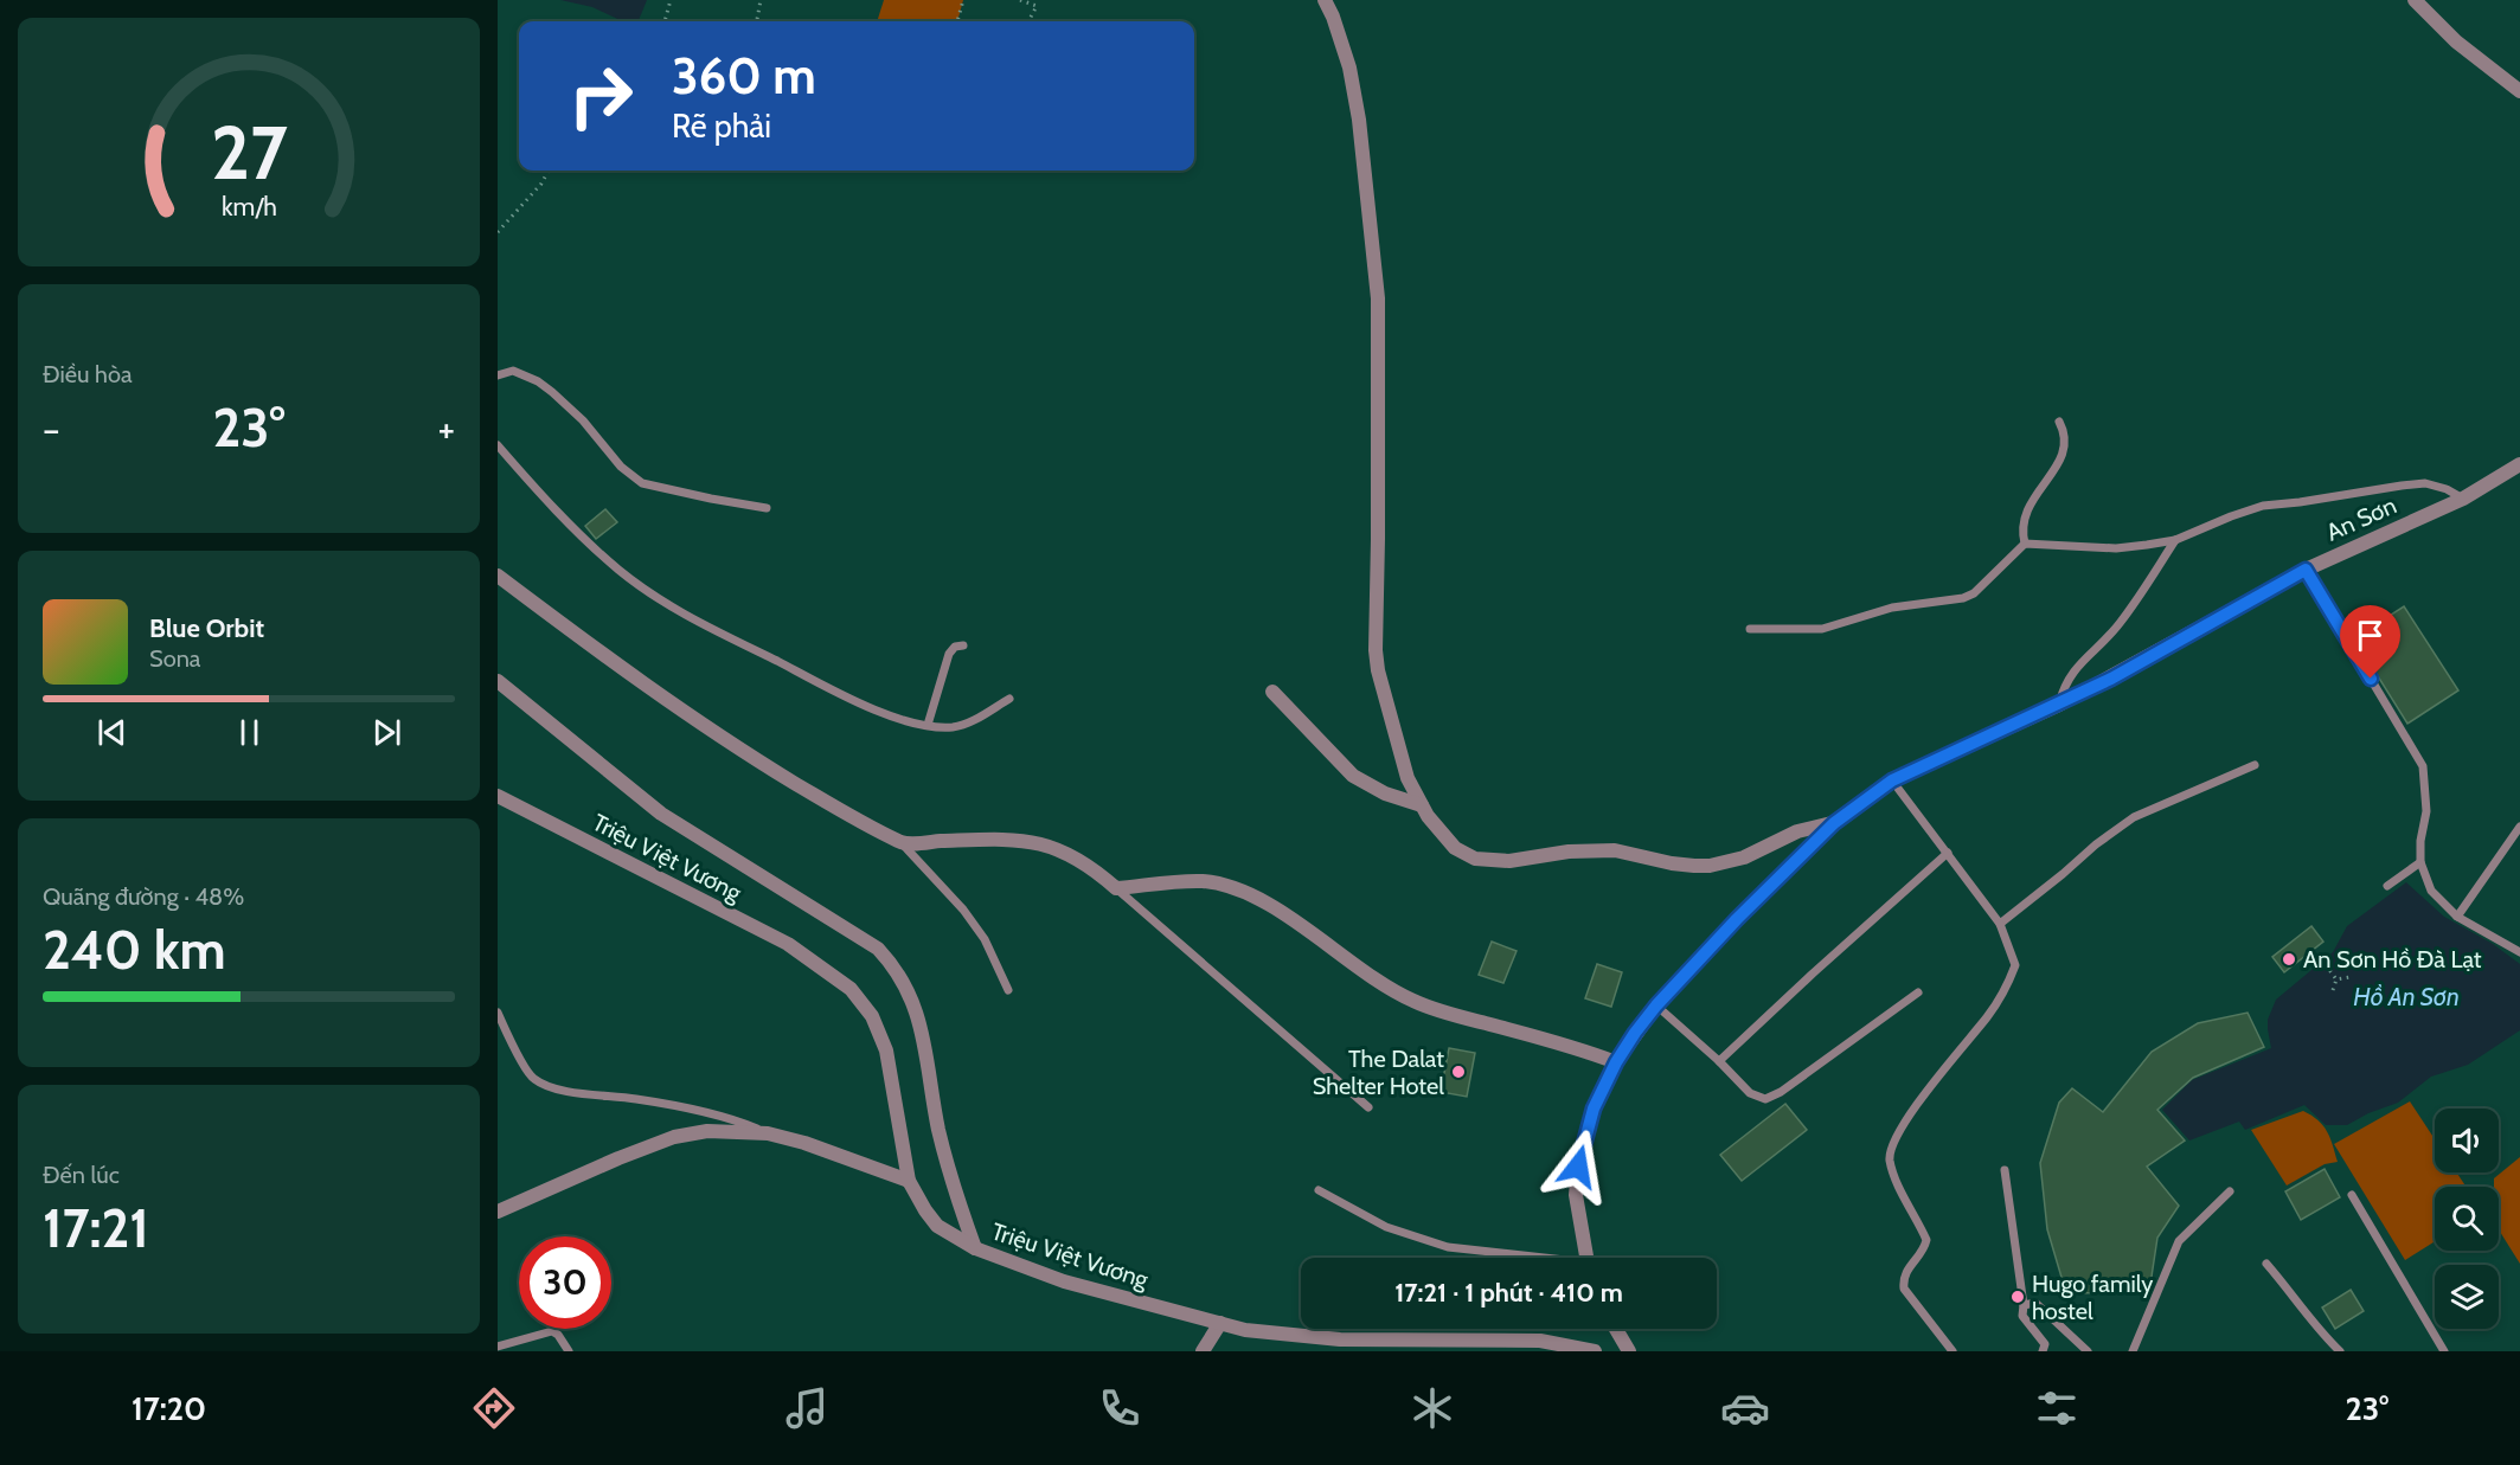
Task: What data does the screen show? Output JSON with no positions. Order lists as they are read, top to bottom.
{
  "streets": {
    "street": ["An Sơn", "Triệu Việt Vương"]
  },
  "water": ["Hồ An Sơn"],
  "places": ["An Sơn Hồ Đà Lạt", "The Dalat Shelter Hotel", "Hugo family hostel"],
  "page": {
    "turn": ["360 m", "Rẽ phải"],
    "tile": [
      "Điều hòa",
      ["Quãng đường · 48%", "240 km"],
      ["Đến lúc", "17:21"]
    ],
    "heat": ["−", "23°", "+"],
    "song": ["Blue Orbit", "Sona"],
    "limit": "30",
    "trip": "17:21 · 1 phút · 410 m",
    "tabs": ["17:20", "23°"],
    "gauge": ["27", "km/h"]
  }
}
